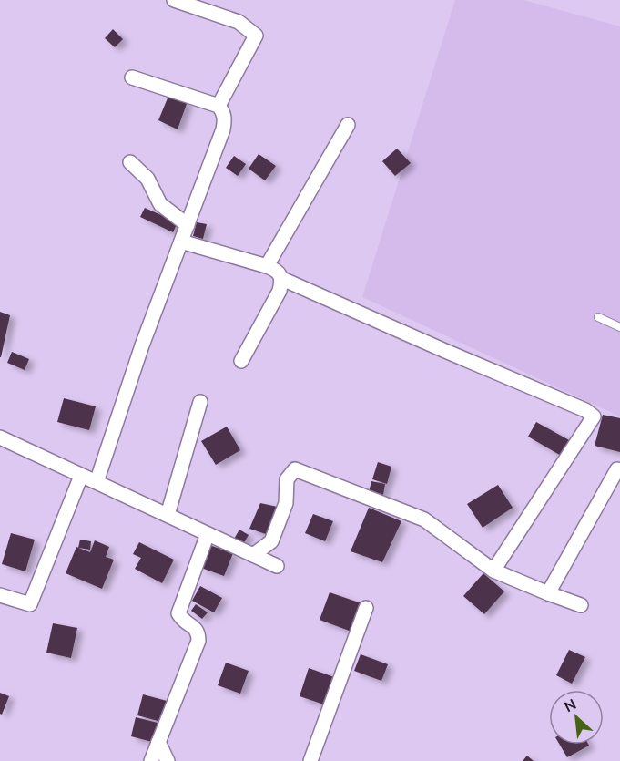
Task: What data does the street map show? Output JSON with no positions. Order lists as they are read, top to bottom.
{
  "north": "top left"
}
